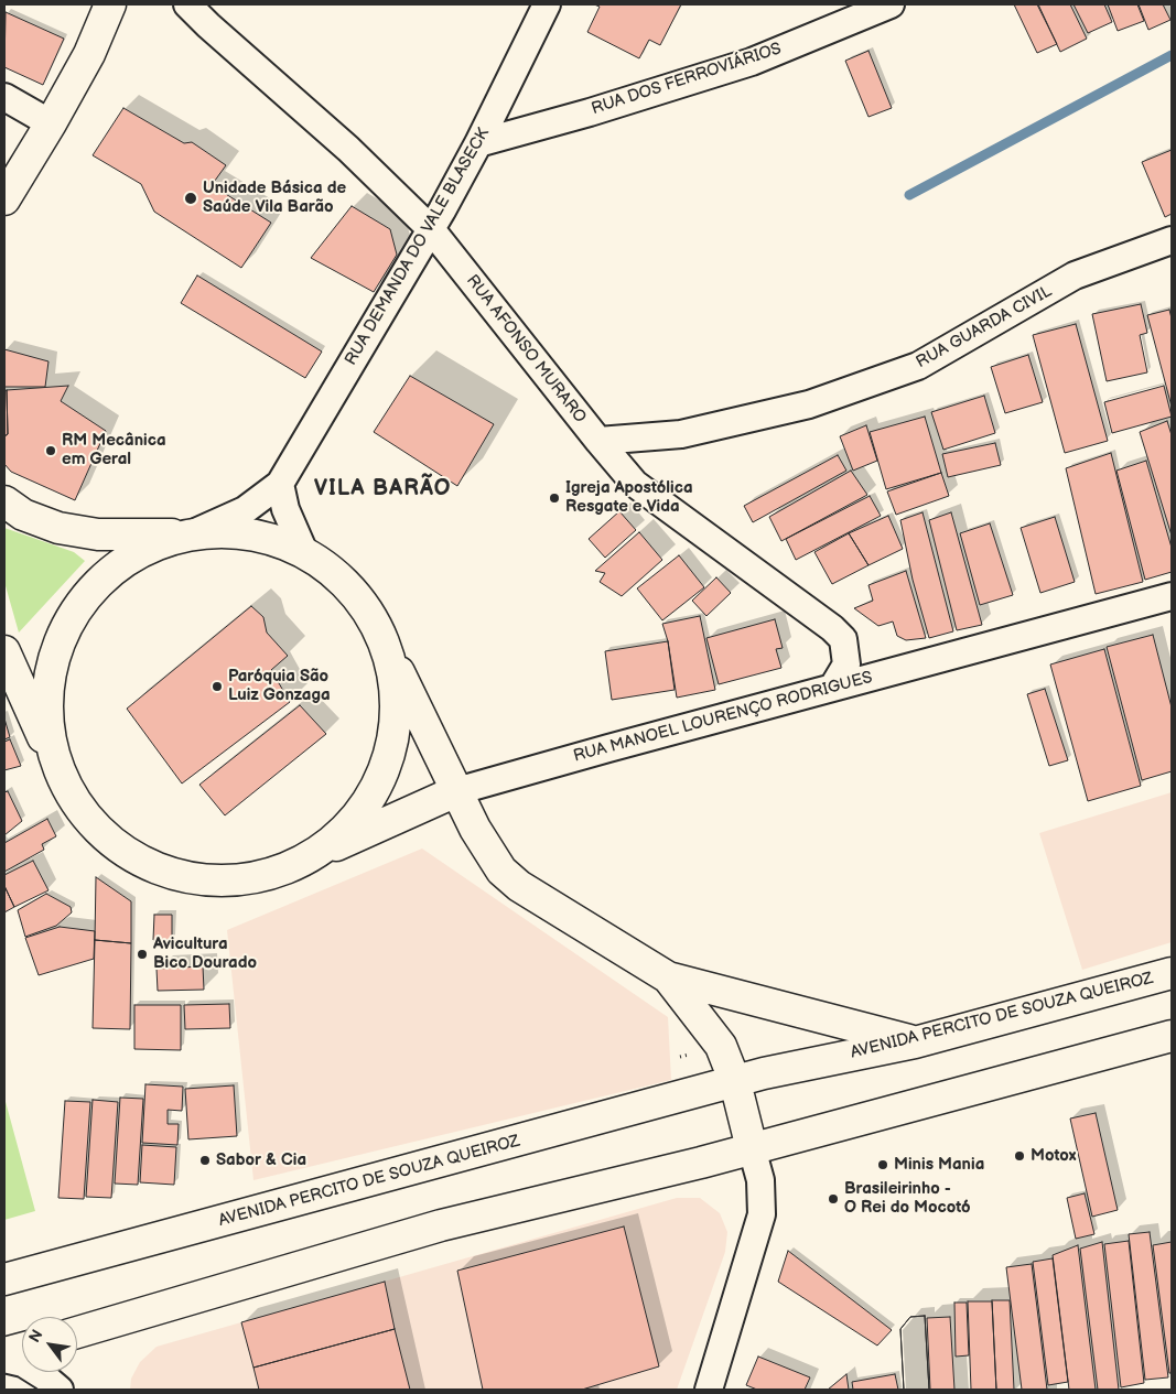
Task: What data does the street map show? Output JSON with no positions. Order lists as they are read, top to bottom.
{
  "streets": {
    "main road": ["RUA MANOEL LOURENÇO RODRIGUES", "AVENIDA PERCITO DE SOUZA QUEIROZ"],
    "street": [
      "RUA DOS FERROVIÁRIOS",
      "RUA DEMANDA DO VALE BLASECK",
      "RUA GUARDA CIVIL",
      "RUA AFONSO MURARO"
    ]
  },
  "crossings": [
    ["RUA DOS FERROVIÁRIOS", "RUA DEMANDA DO VALE BLASECK"],
    ["RUA DEMANDA DO VALE BLASECK", "RUA AFONSO MURARO"],
    ["RUA GUARDA CIVIL", "RUA AFONSO MURARO"],
    ["RUA AFONSO MURARO", "RUA MANOEL LOURENÇO RODRIGUES"]
  ],
  "districts": ["VILA BARÃO"],
  "places": [
    "Unidade Básica de Saúde Vila Barão",
    "RM Mecânica em Geral",
    "Igreja Apostólica Resgate e Vida",
    "Paróquia São Luiz Gonzaga",
    "Avicultura Bico Dourado",
    "Motox",
    "Sabor & Cia",
    "Minis Mania",
    "Brasileirinho - O Rei do Mocotó"
  ],
  "north": "top left"
}
